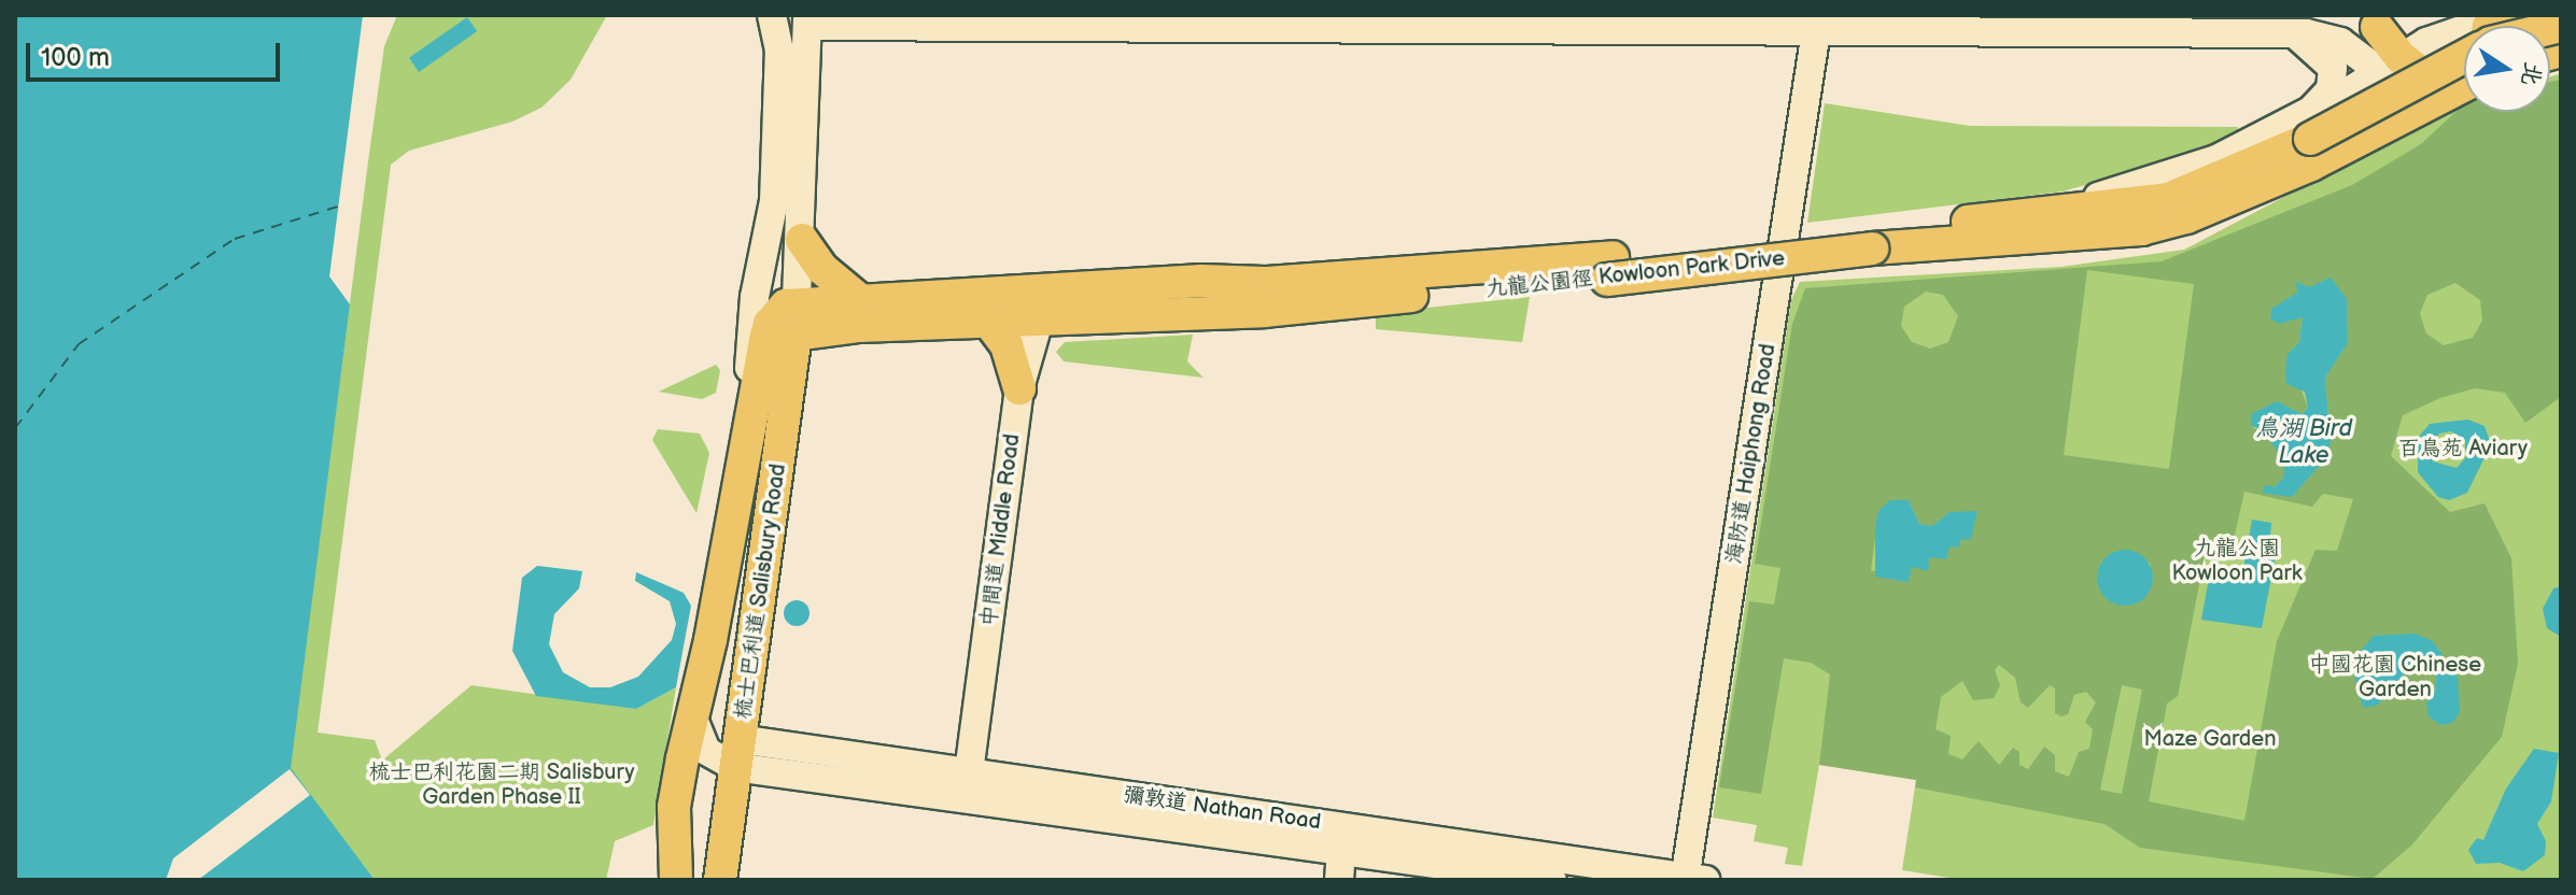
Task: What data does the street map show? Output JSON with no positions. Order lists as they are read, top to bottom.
{
  "streets": {
    "main road": [
      "九龍公園徑 Kowloon Park Drive",
      "海防道 Haiphong Road",
      "中間道 Middle Road",
      "梳士巴利道 Salisbury Road",
      "彌敦道 Nathan Road"
    ]
  },
  "crossings": [
    ["九龍公園徑 Kowloon Park Drive", "中間道 Middle Road"],
    ["九龍公園徑 Kowloon Park Drive", "梳士巴利道 Salisbury Road"],
    ["海防道 Haiphong Road", "彌敦道 Nathan Road"],
    ["中間道 Middle Road", "彌敦道 Nathan Road"],
    ["梳士巴利道 Salisbury Road", "彌敦道 Nathan Road"]
  ],
  "water": ["鳥湖 Bird Lake"],
  "parks": [
    "百鳥苑 Aviary",
    "九龍公園 Kowloon Park",
    "中國花園 Chinese Garden",
    "Maze Garden",
    "梳士巴利花園二期 Salisbury Garden Phase II"
  ],
  "scale_bar": "100 m",
  "north": "right"
}
